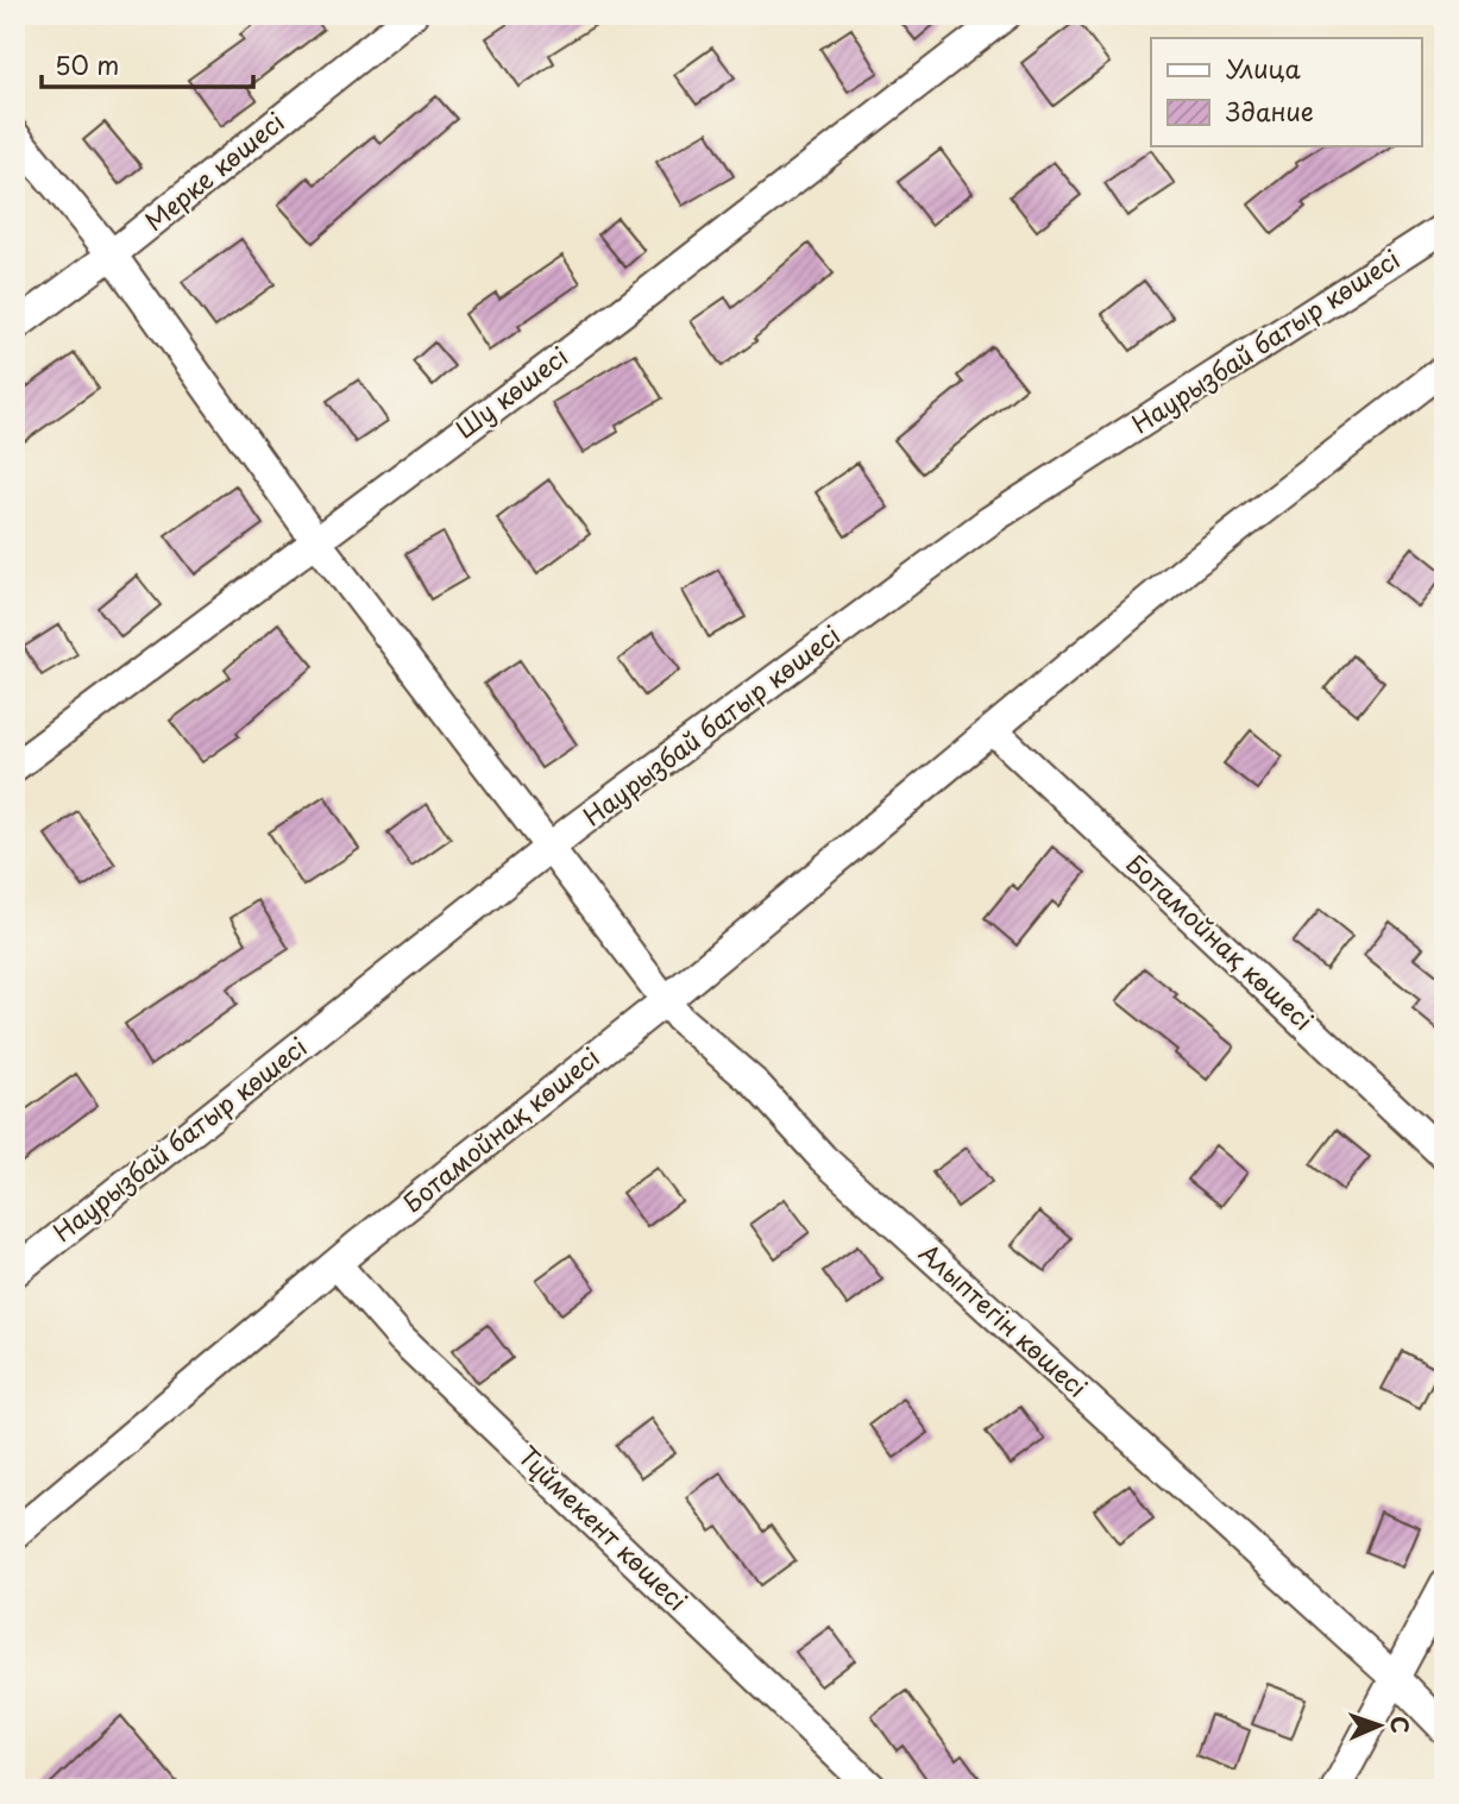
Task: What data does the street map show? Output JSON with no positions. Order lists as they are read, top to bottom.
{
  "streets": {
    "street": [
      "Мерке көшесі",
      "Наурызбай батыр көшесі",
      "Шу көшесі",
      "Ботамойнақ көшесі",
      "Алыптегін көшесі",
      "Түймекент көшесі"
    ]
  },
  "crossings": [
    ["Мерке көшесі", "Алыптегін көшесі"],
    ["Наурызбай батыр көшесі", "Алыптегін көшесі"],
    ["Шу көшесі", "Алыптегін көшесі"],
    ["Ботамойнақ көшесі", "Алыптегін көшесі"],
    ["Ботамойнақ көшесі", "Түймекент көшесі"]
  ],
  "legend": ["Улица", "Здание"],
  "scale_bar": "50 m",
  "north": "right"
}
